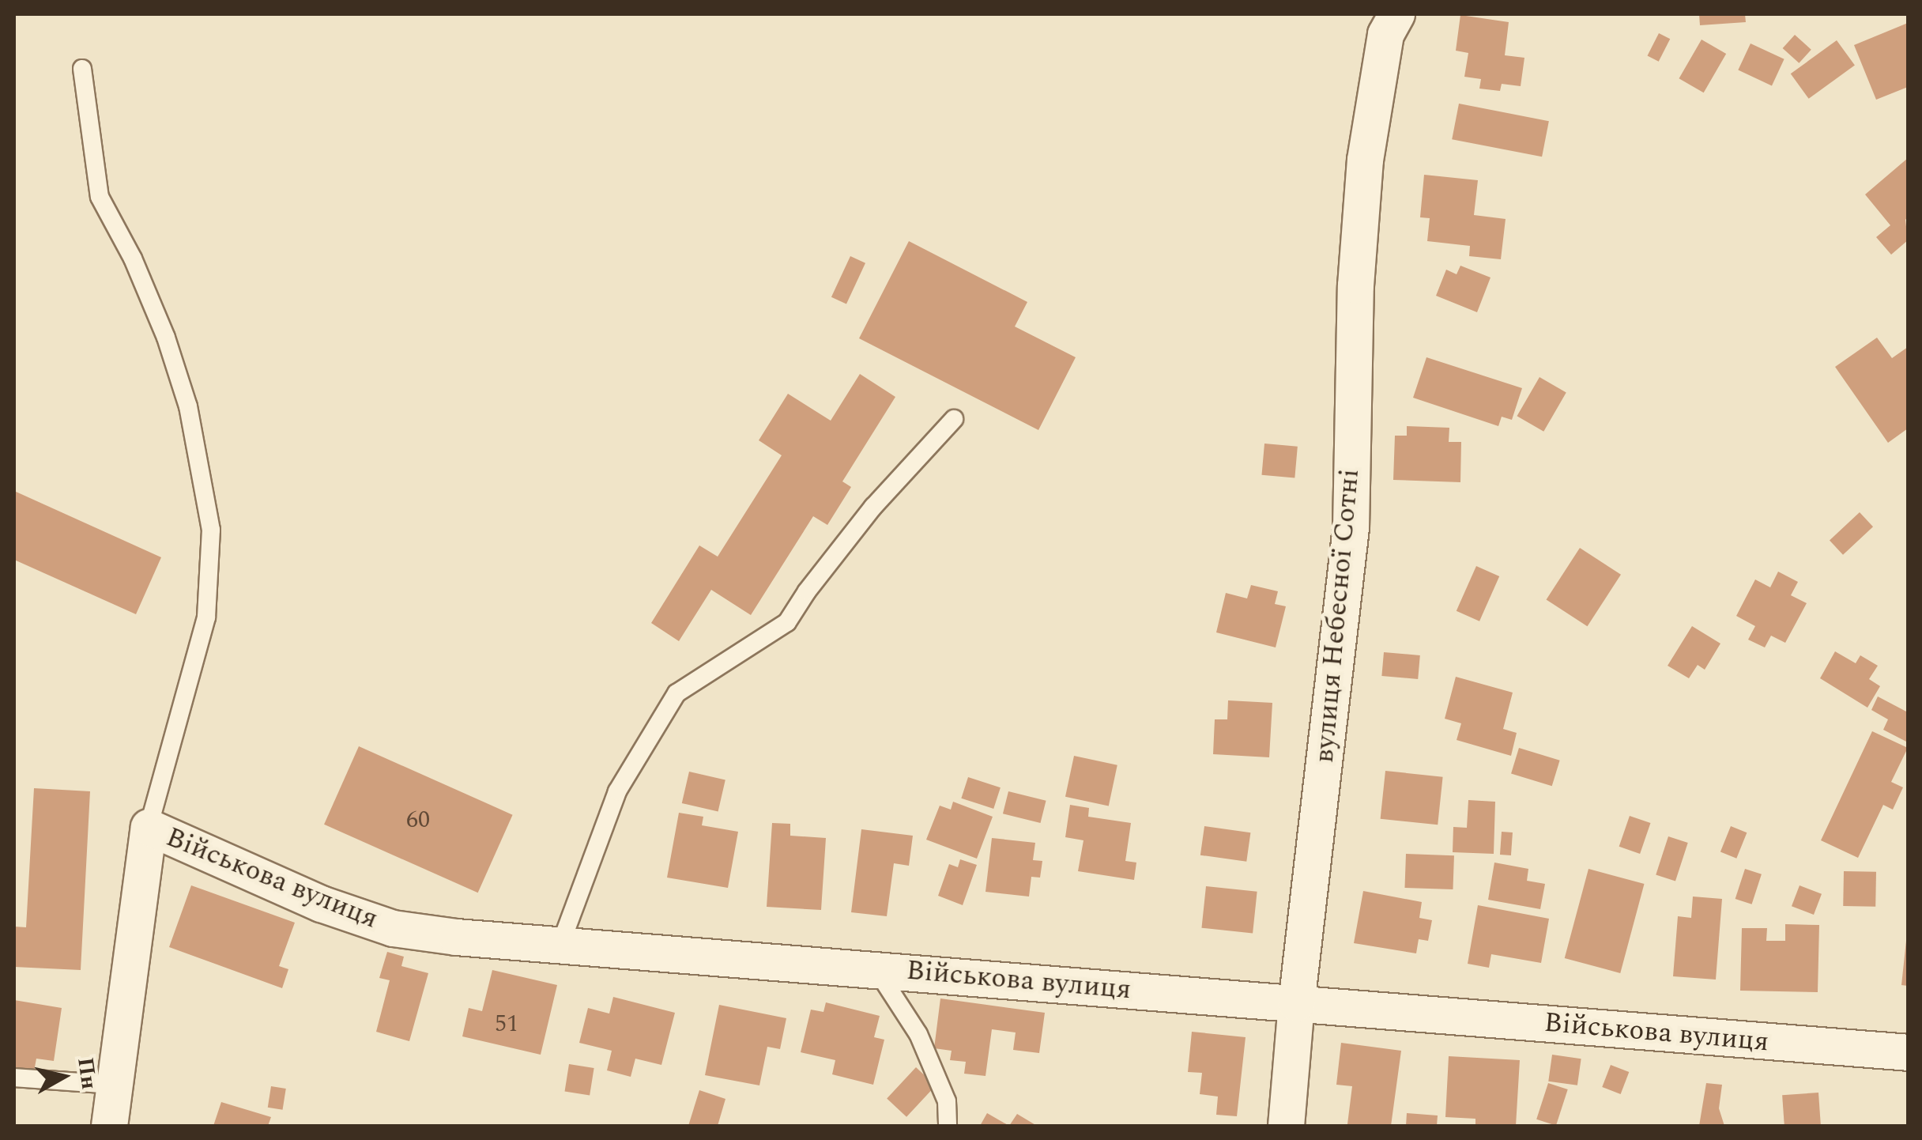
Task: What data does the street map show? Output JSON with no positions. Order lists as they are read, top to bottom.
{
  "streets": {
    "street": ["вулиця Небесної Сотні", "Військова вулиця"]
  },
  "crossings": [
    ["вулиця Небесної Сотні", "Військова вулиця"]
  ],
  "house_numbers": ["60", "51"],
  "north": "right"
}
